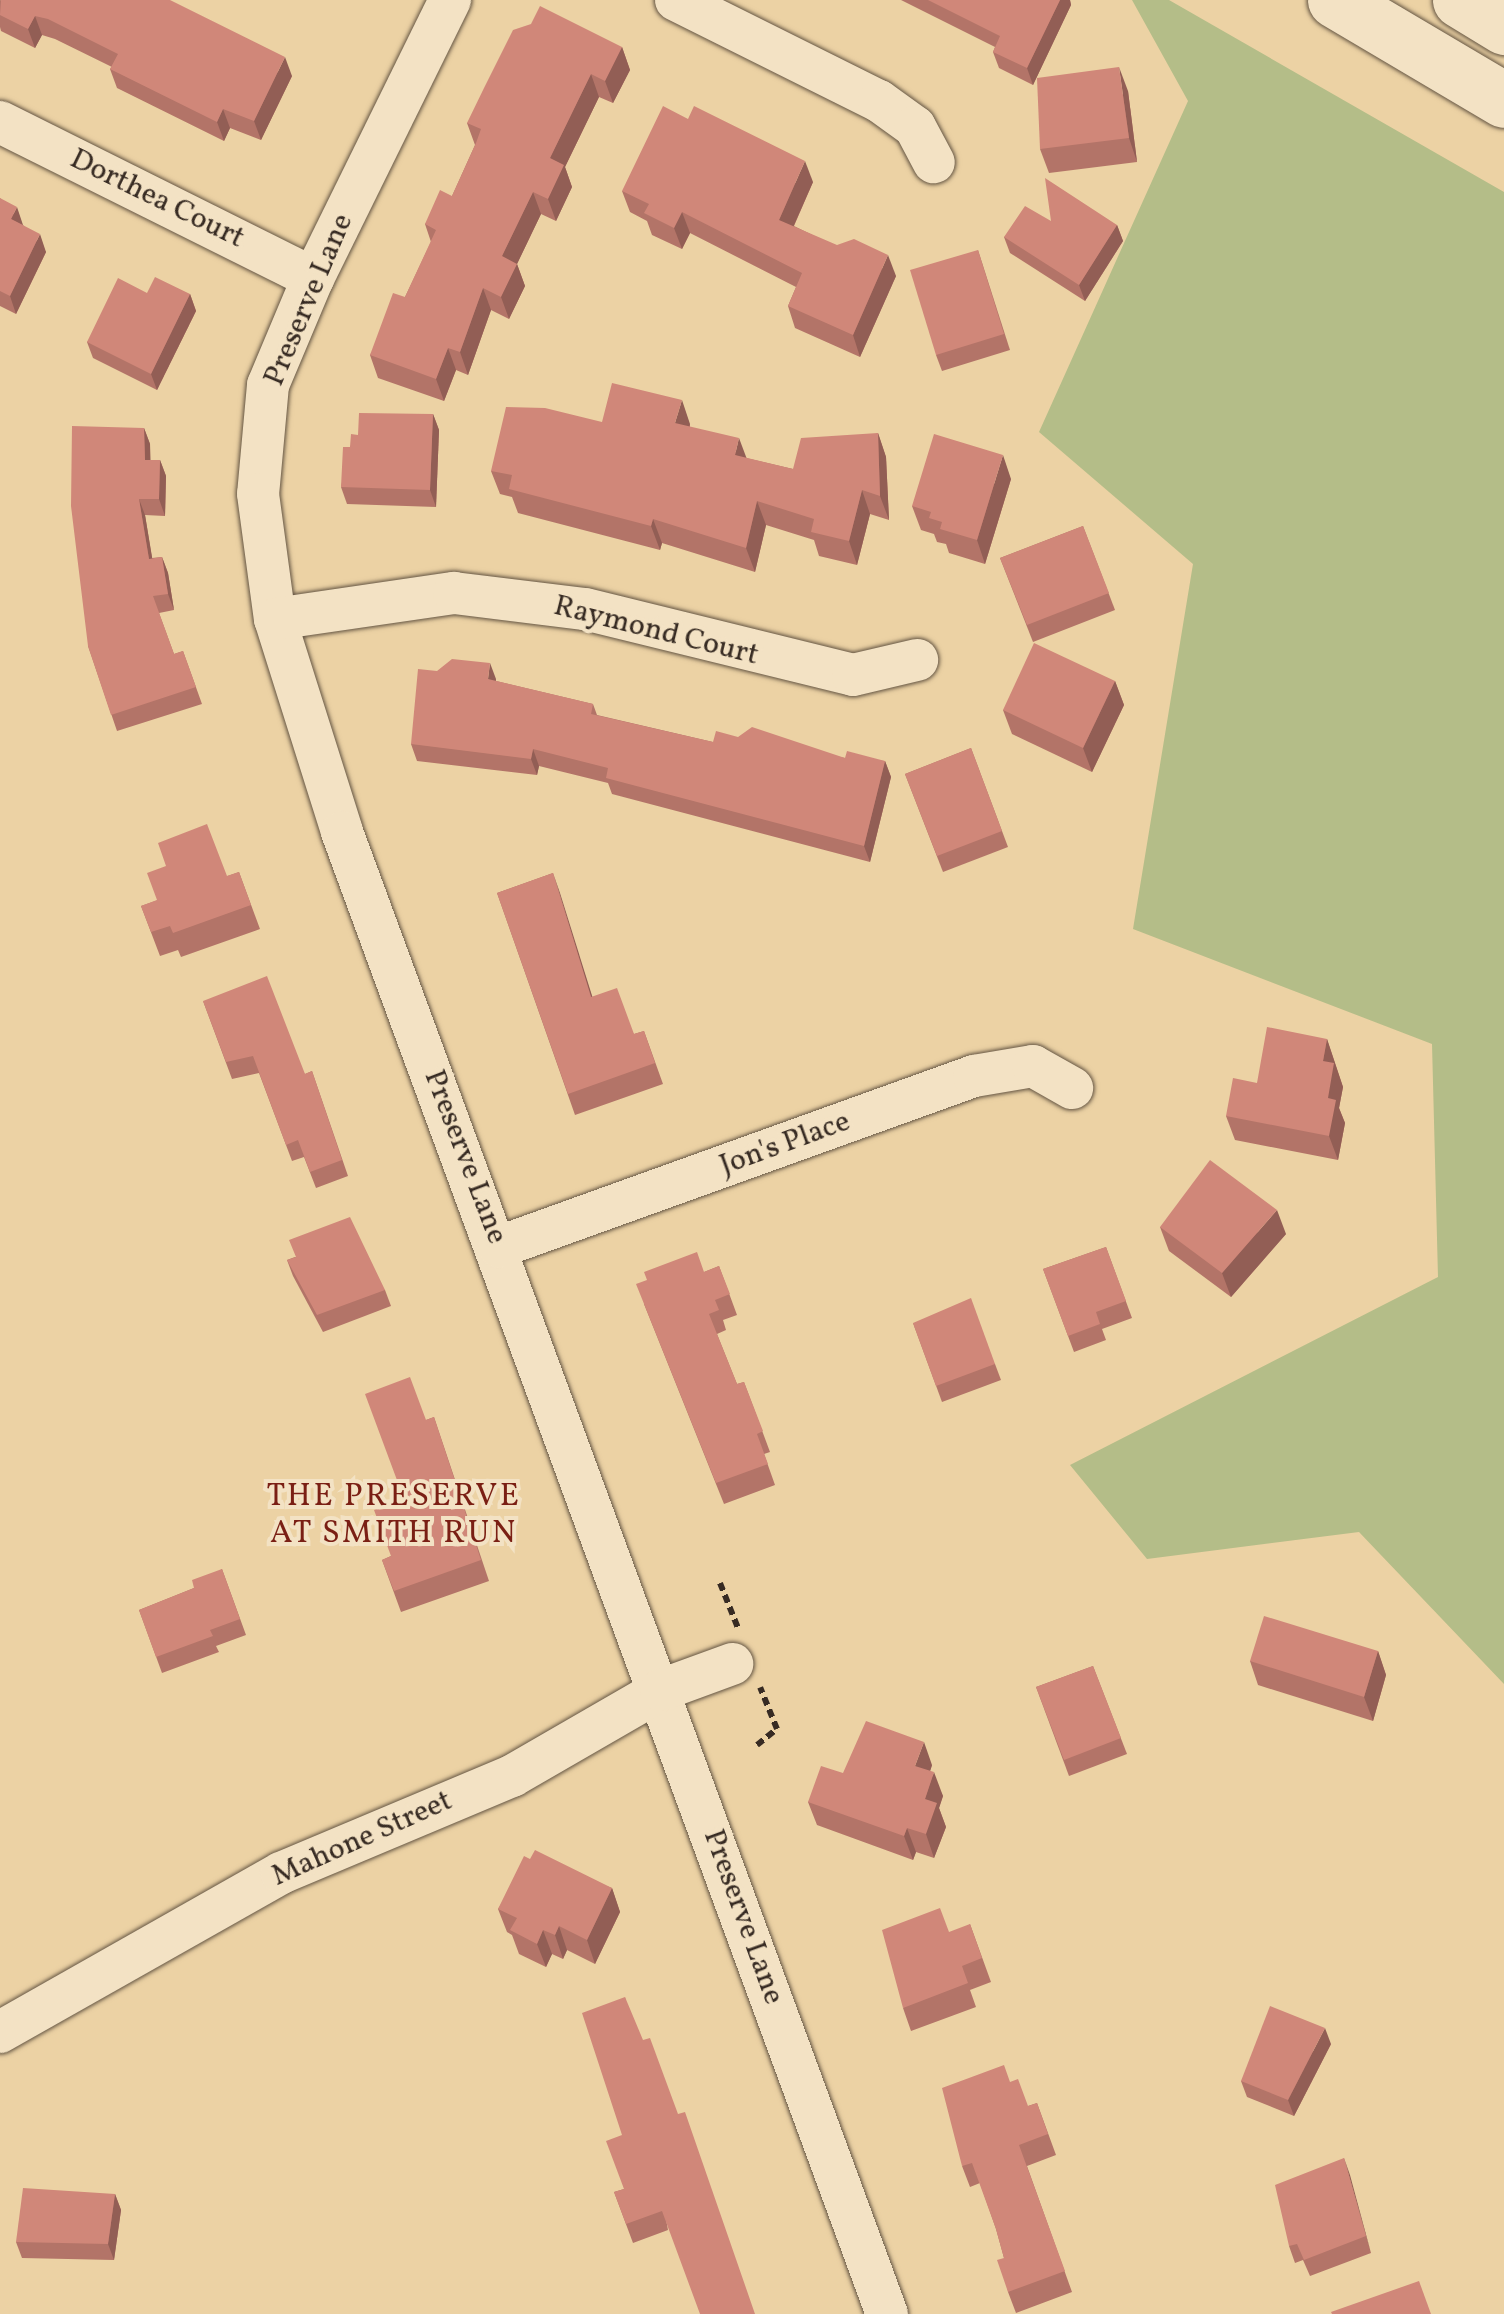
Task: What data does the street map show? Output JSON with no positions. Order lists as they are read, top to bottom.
{
  "streets": {
    "street": [
      "Dorthea Court",
      "Preserve Lane",
      "Raymond Court",
      "Jon's Place",
      "Mahone Street"
    ]
  },
  "crossings": [
    ["Dorthea Court", "Preserve Lane"],
    ["Preserve Lane", "Raymond Court"],
    ["Preserve Lane", "Jon's Place"],
    ["Preserve Lane", "Mahone Street"]
  ],
  "districts": ["THE PRESERVE AT SMITH RUN"]
}
